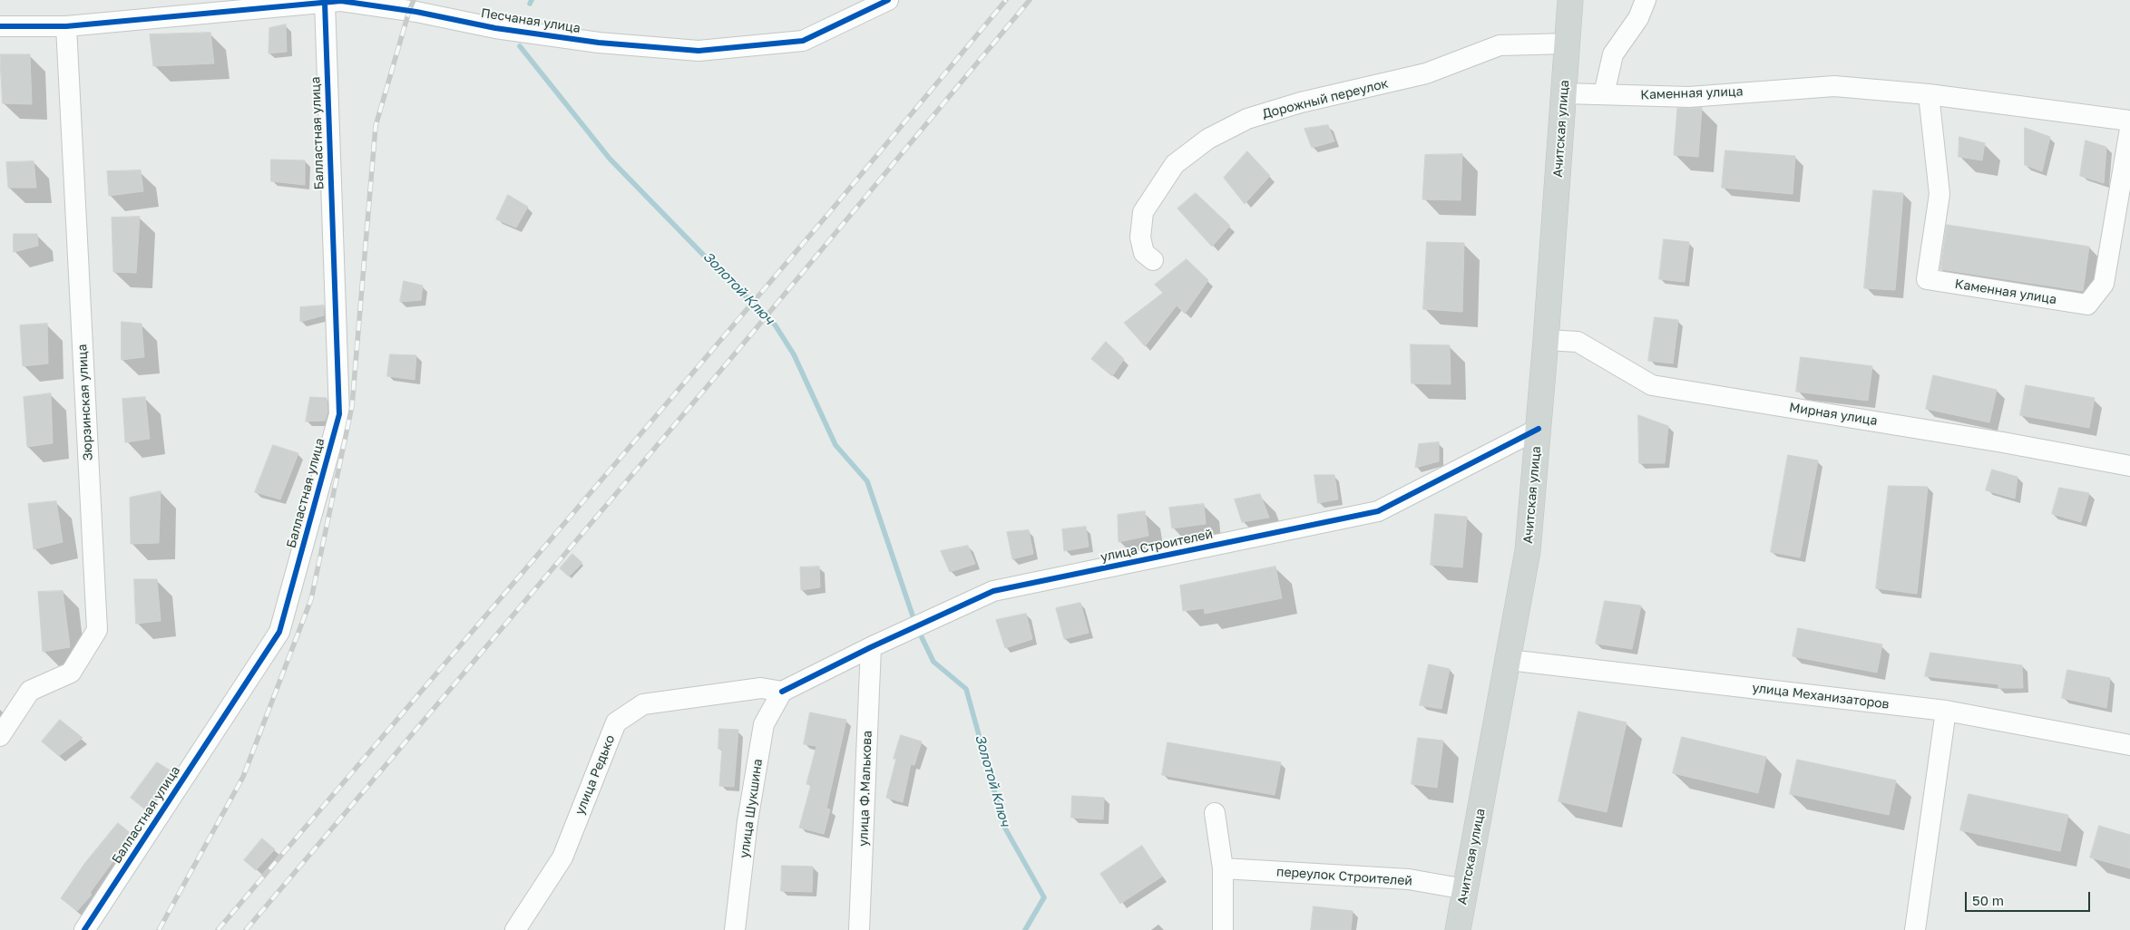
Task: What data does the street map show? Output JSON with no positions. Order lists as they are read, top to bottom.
{
  "streets": {
    "main road": ["Ачитская улица"],
    "street": [
      "Песчаная улица",
      "Каменная улица",
      "Дорожный переулок",
      "Балластная улица",
      "Зюрзинская улица",
      "Мирная улица",
      "улица Строителей",
      "улица Механизаторов",
      "улица Редько",
      "улица Ф.Малькова",
      "улица Шукшина",
      "переулок Строителей"
    ]
  },
  "crossings": [
    ["Песчаная улица", "Балластная улица"],
    ["Песчаная улица", "Зюрзинская улица"],
    ["Каменная улица", "Ачитская улица"],
    ["Дорожный переулок", "Ачитская улица"],
    ["Ачитская улица", "Мирная улица"],
    ["Ачитская улица", "улица Строителей"],
    ["Ачитская улица", "улица Механизаторов"],
    ["Ачитская улица", "переулок Строителей"],
    ["улица Строителей", "улица Редько"],
    ["улица Строителей", "улица Ф.Малькова"],
    ["улица Строителей", "улица Шукшина"],
    ["улица Редько", "улица Шукшина"]
  ],
  "water": ["Золотой Ключ"],
  "scale_bar": "50 m"
}
